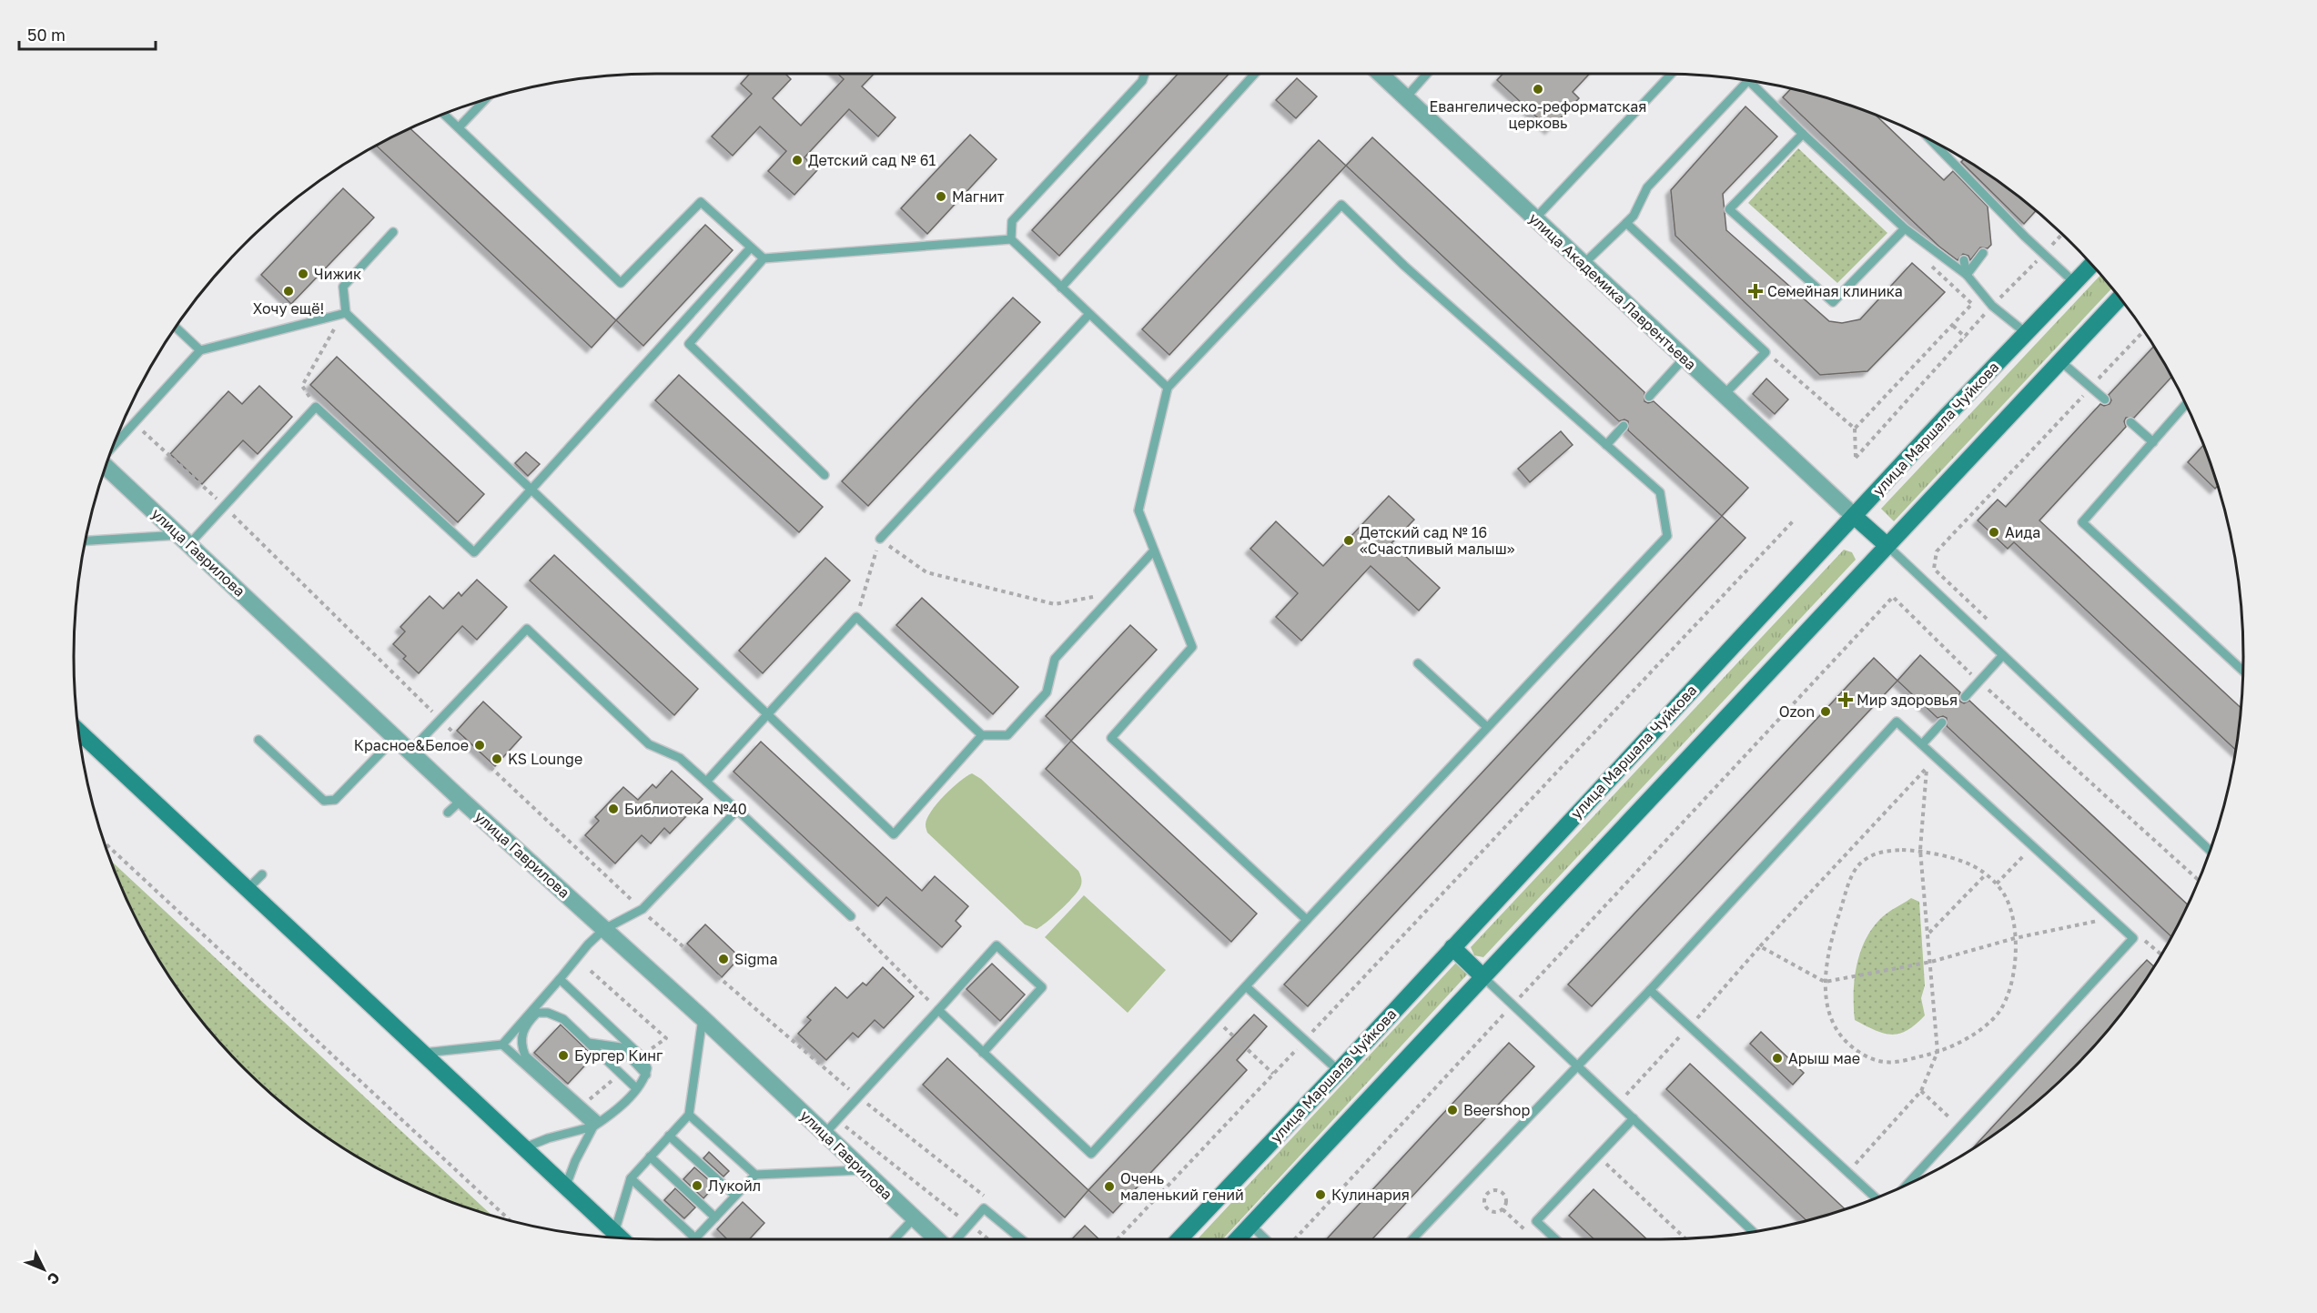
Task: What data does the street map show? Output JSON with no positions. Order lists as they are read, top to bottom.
{
  "streets": {
    "main road": ["улица Маршала Чуйкова"],
    "street": ["улица Академика Лаврентьева", "улица Гаврилова"]
  },
  "crossings": [
    ["улица Академика Лаврентьева", "улица Маршала Чуйкова"]
  ],
  "places": {
    "other": [
      "Евангелическо-реформатская церковь",
      "Детский сад № 61",
      "Магнит",
      "Чижик",
      "Хочу ещё!",
      "Аида",
      "Детский сад № 16 «Счастливый малыш»",
      "Ozon",
      "Красное&Белое",
      "KS Lounge",
      "Библиотека №40",
      "Sigma",
      "Бургер Кинг",
      "Арыш мае",
      "Beershop",
      "Лукойл",
      "Очень маленький гений",
      "Кулинария"
    ],
    "health": ["Семейная клиника", "Мир здоровья"]
  },
  "scale_bar": "50 m",
  "north": "bottom right"
}
